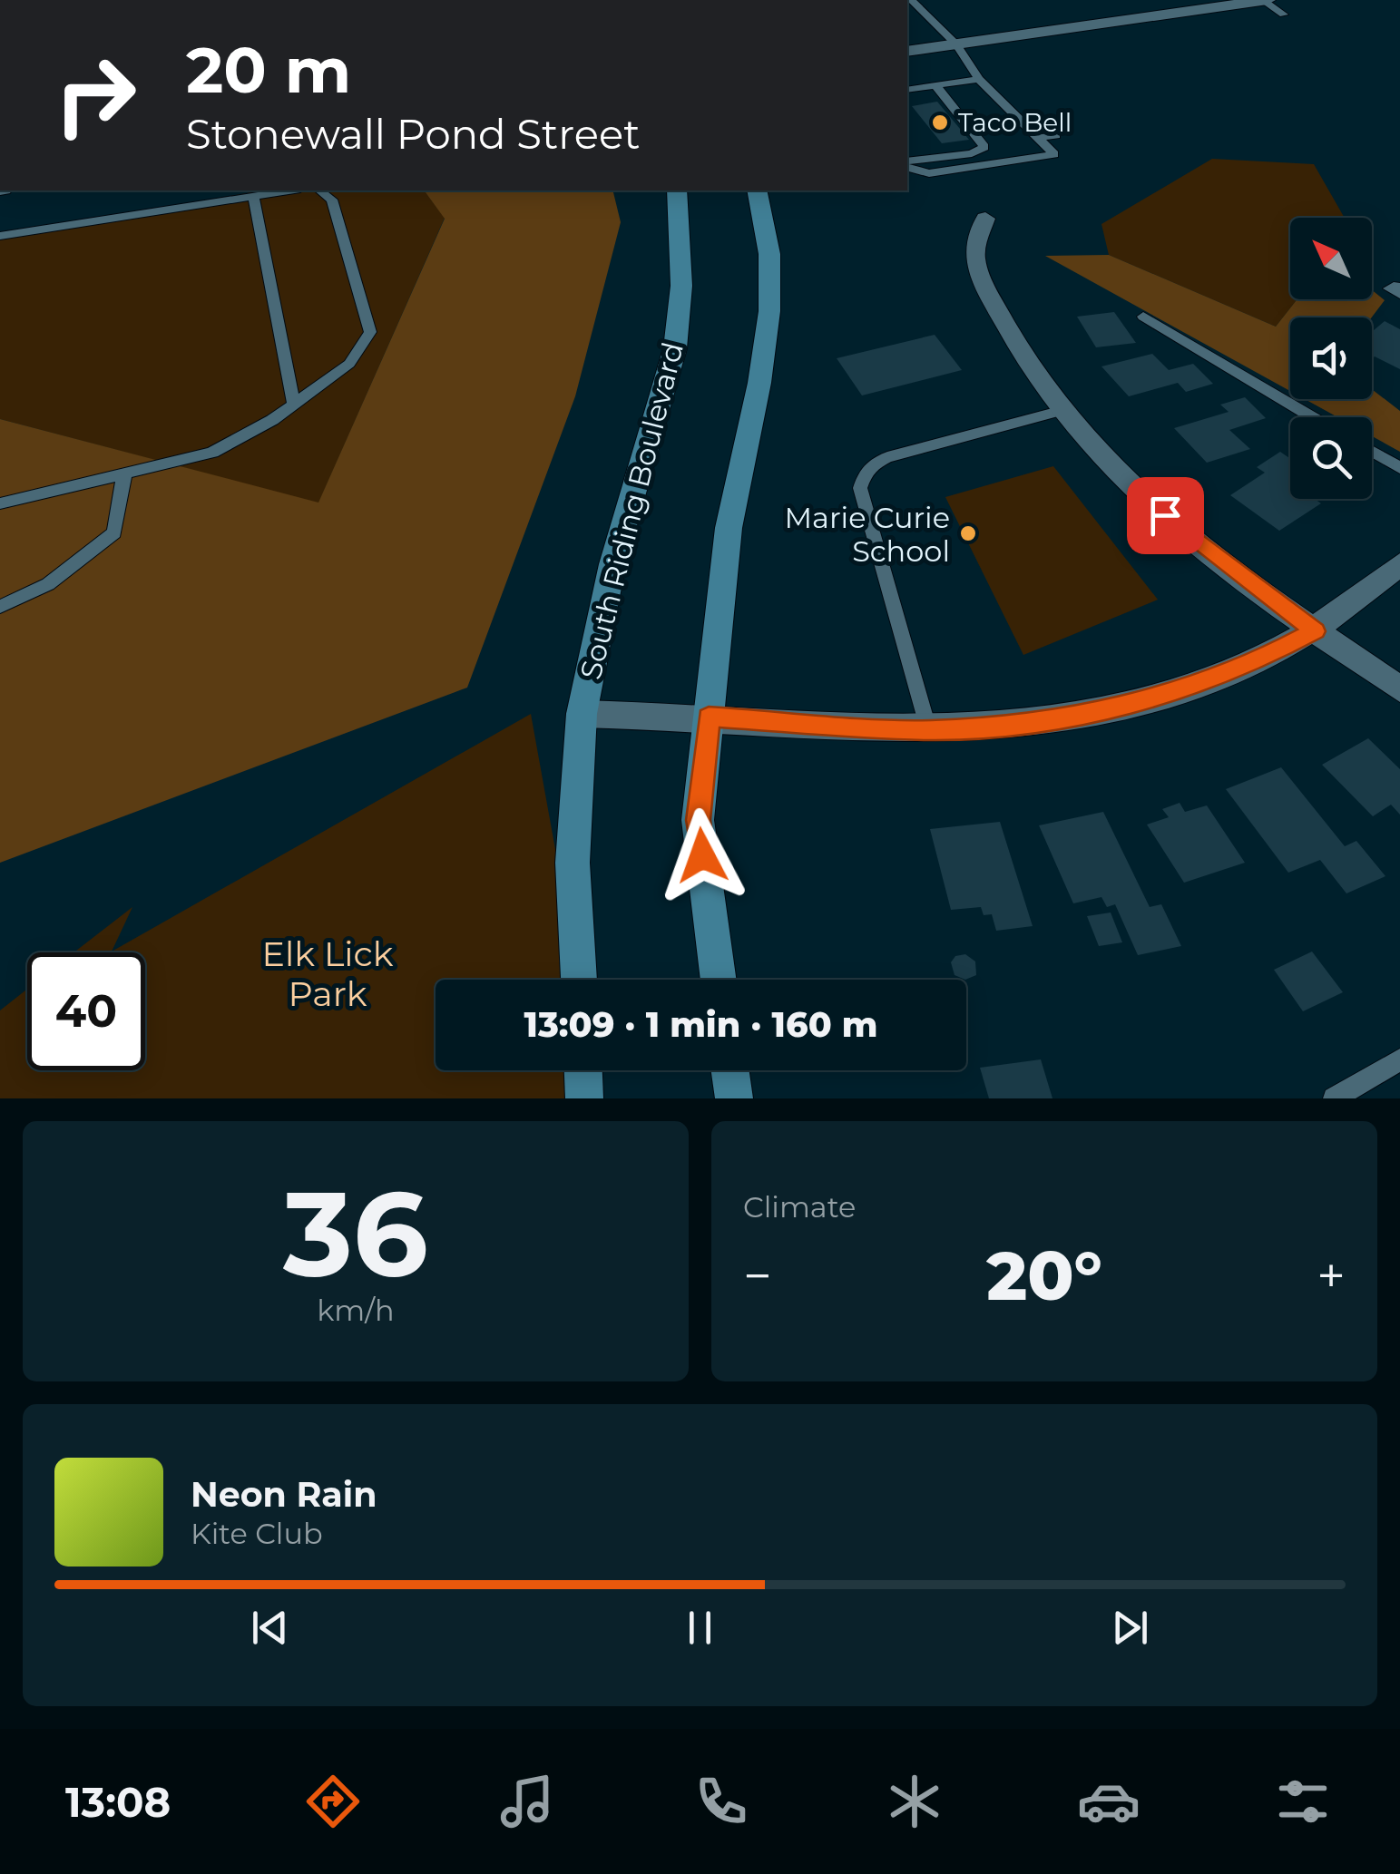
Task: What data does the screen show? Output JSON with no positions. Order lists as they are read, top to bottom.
{
  "streets": {
    "street": ["South Riding Boulevard"]
  },
  "parks": ["Elk Lick Park"],
  "places": ["Taco Bell", "Marie Curie School"],
  "north": "top left",
  "page": {
    "turn": ["20 m", "Stonewall Pond Street"],
    "limit": "40",
    "trip": "13:09 · 1 min · 160 m",
    "tile": [
      ["36", "km/h"],
      "Climate"
    ],
    "heat": ["−", "20°", "+"],
    "song": ["Neon Rain", "Kite Club"],
    "tabs": "13:08"
  }
}
